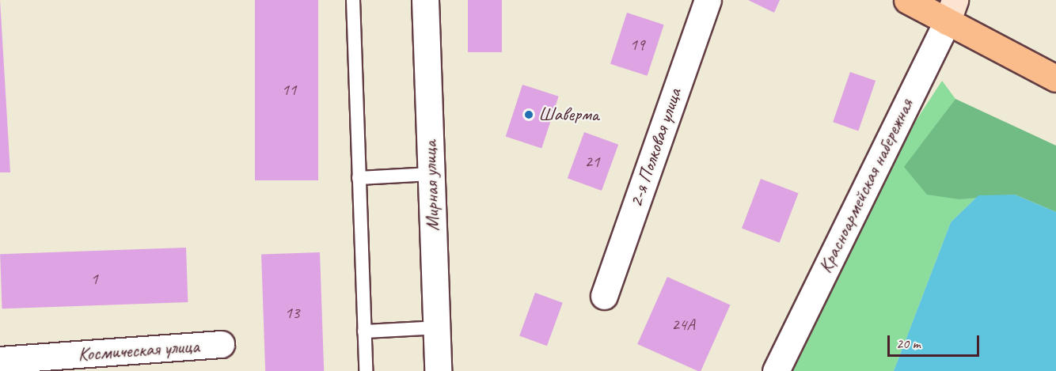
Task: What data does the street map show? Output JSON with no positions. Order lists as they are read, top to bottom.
{
  "streets": {
    "street": [
      "2-я Полковая улица",
      "Мирная улица",
      "Красноармейская набережная",
      "Космическая улица"
    ]
  },
  "places": ["Шаверма"],
  "house_numbers": [
    "19",
    "11",
    "21",
    "1",
    "13",
    "24А"
  ],
  "scale_bar": "20 m"
}
